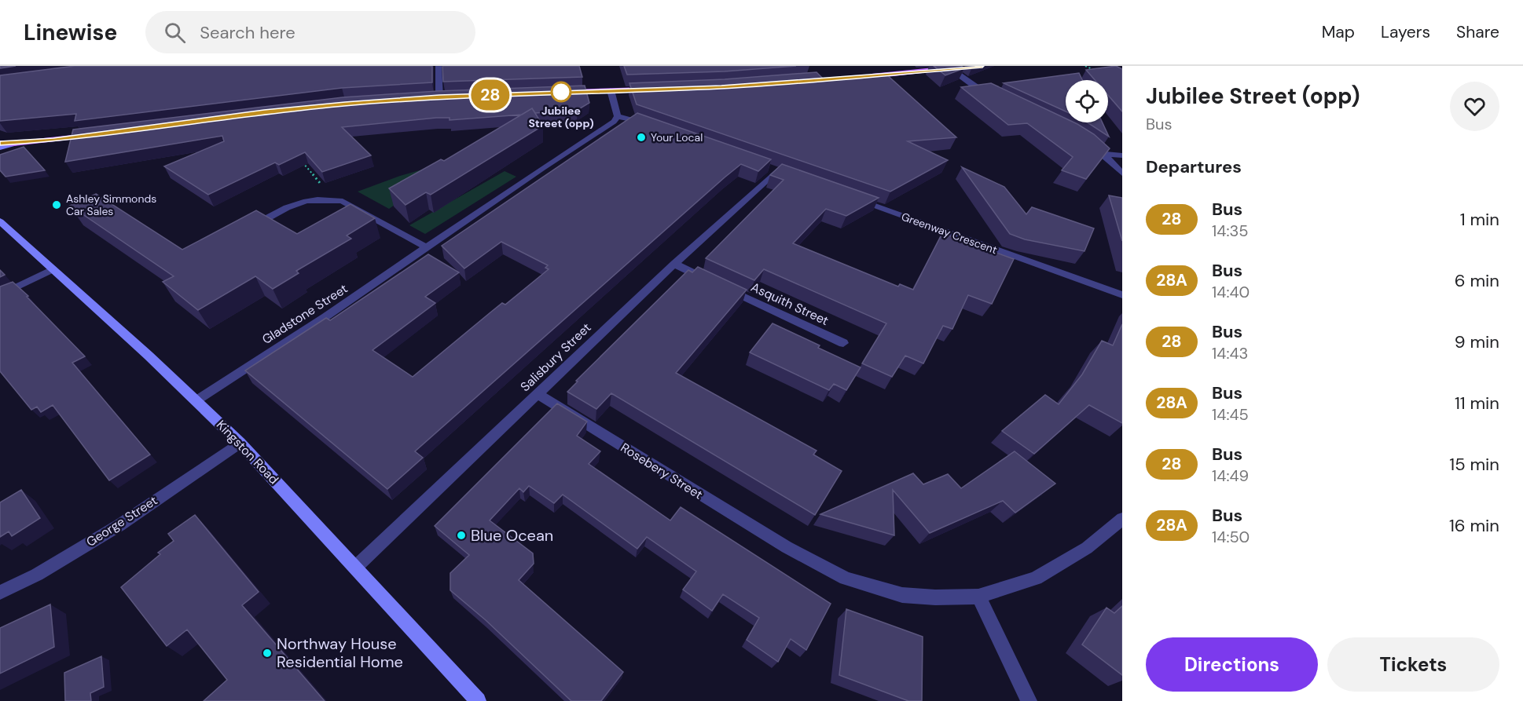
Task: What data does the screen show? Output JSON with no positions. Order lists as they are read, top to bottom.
{
  "streets": {
    "street": [
      "Greenway Crescent",
      "Asquith Street",
      "Gladstone Street",
      "Salisbury Street",
      "Kingston Road",
      "Rosebery Street",
      "George Street"
    ]
  },
  "crossings": [
    ["Asquith Street", "Salisbury Street"],
    ["Gladstone Street", "Kingston Road"],
    ["Salisbury Street", "Kingston Road"],
    ["Salisbury Street", "Rosebery Street"],
    ["Kingston Road", "George Street"]
  ],
  "places": [
    "Jubilee Street (opp)",
    "Your Local",
    "Ashley Simmonds Car Sales",
    "Blue Ocean",
    "Northway House Residential Home"
  ],
  "lines": ["bus line 28"],
  "page": {
    "header": "Linewise",
    "search": "Search here",
    "nav": ["Map", "Layers", "Share"],
    "on_map": "28",
    "heading": [
      ["Jubilee Street (opp)", "Bus"],
      "Departures"
    ],
    "list": [
      {
        "mark": "28",
        "name": "Bus",
        "note": "14:35",
        "value": "1 min"
      },
      {
        "mark": "28A",
        "name": "Bus",
        "note": "14:40",
        "value": "6 min"
      },
      {
        "mark": "28",
        "name": "Bus",
        "note": "14:43",
        "value": "9 min"
      },
      {
        "mark": "28A",
        "name": "Bus",
        "note": "14:45",
        "value": "11 min"
      },
      {
        "mark": "28",
        "name": "Bus",
        "note": "14:49",
        "value": "15 min"
      },
      {
        "mark": "28A",
        "name": "Bus",
        "note": "14:50",
        "value": "16 min"
      }
    ],
    "buttons": ["Directions", "Tickets"]
  }
}
